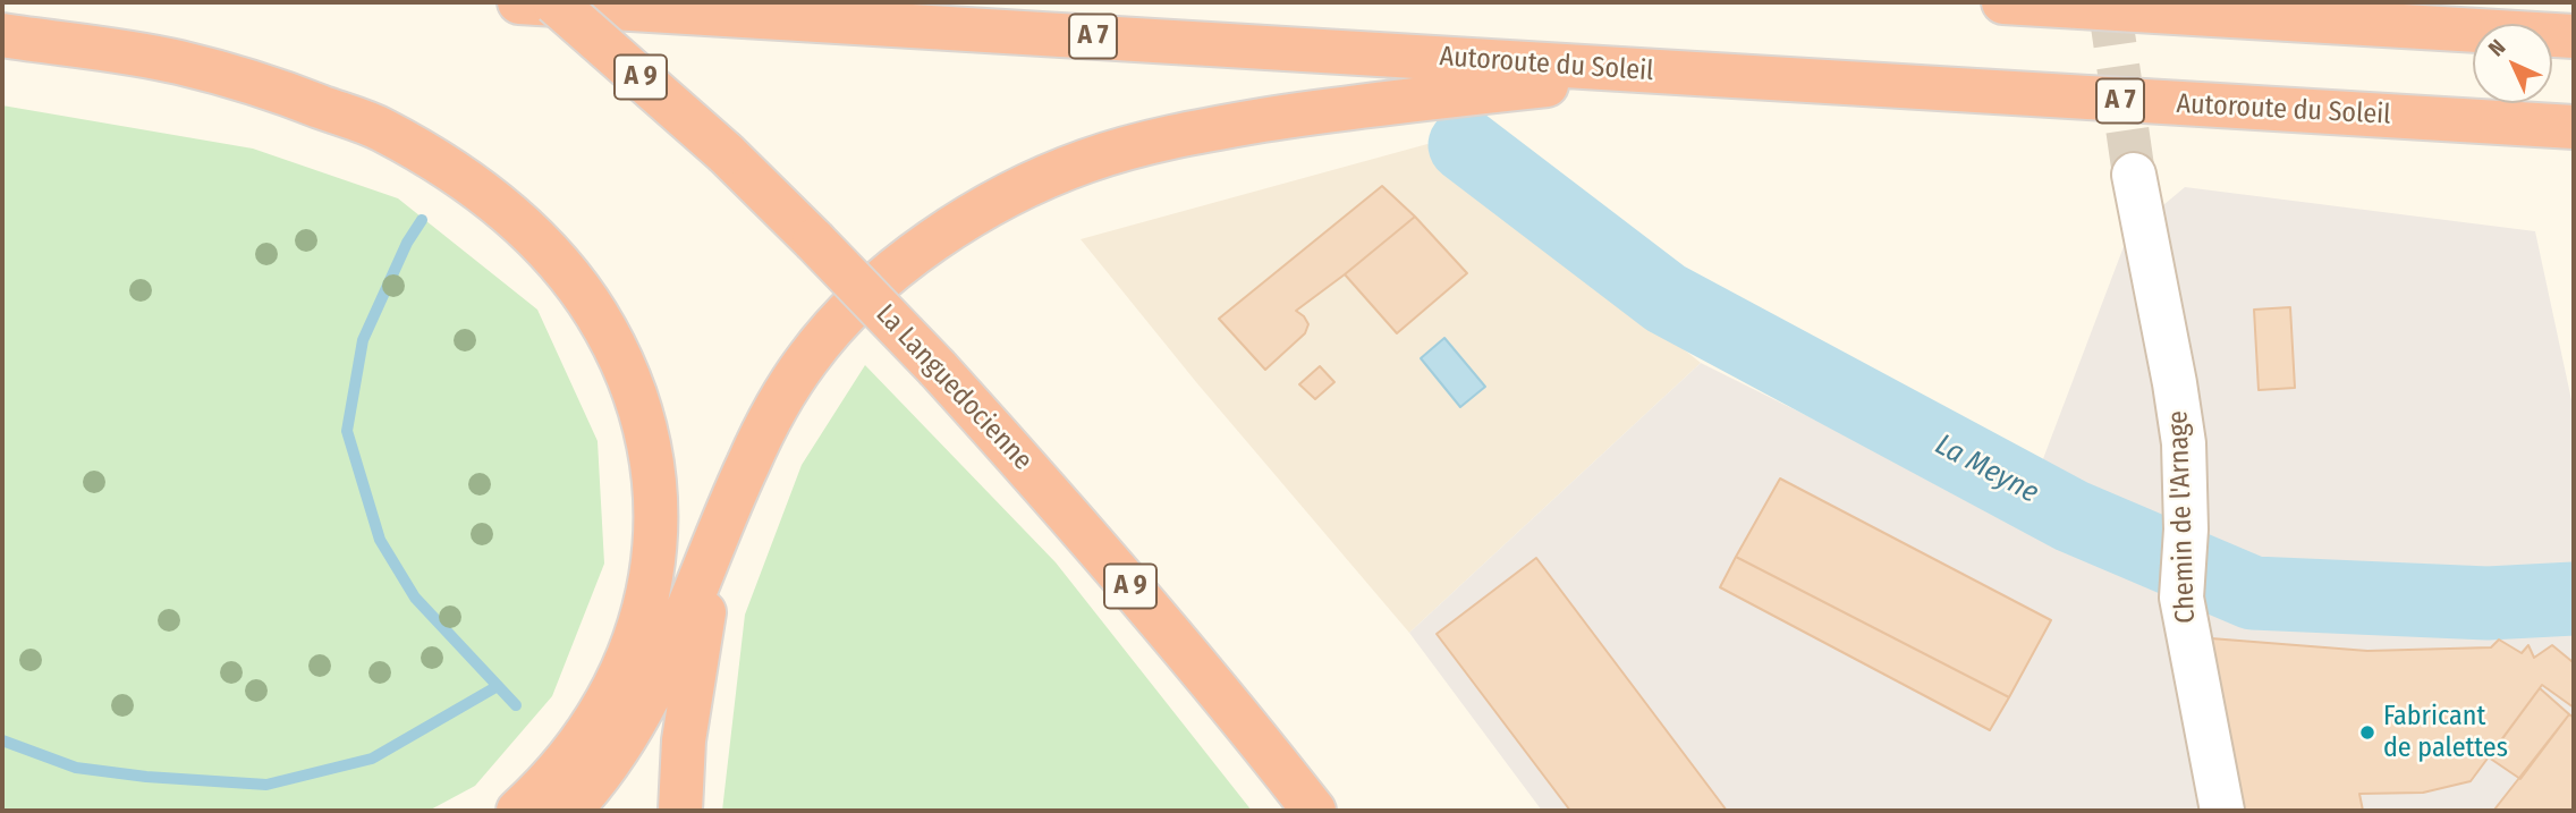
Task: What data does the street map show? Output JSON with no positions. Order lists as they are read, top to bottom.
{
  "streets": {
    "highway": [
      "A 7",
      "Autoroute du Soleil",
      "A 9",
      "La Languedocienne"
    ],
    "street": ["Chemin de l'Arnage"]
  },
  "water": ["La Meyne"],
  "places": ["Fabricant de palettes"],
  "north": "top left"
}
